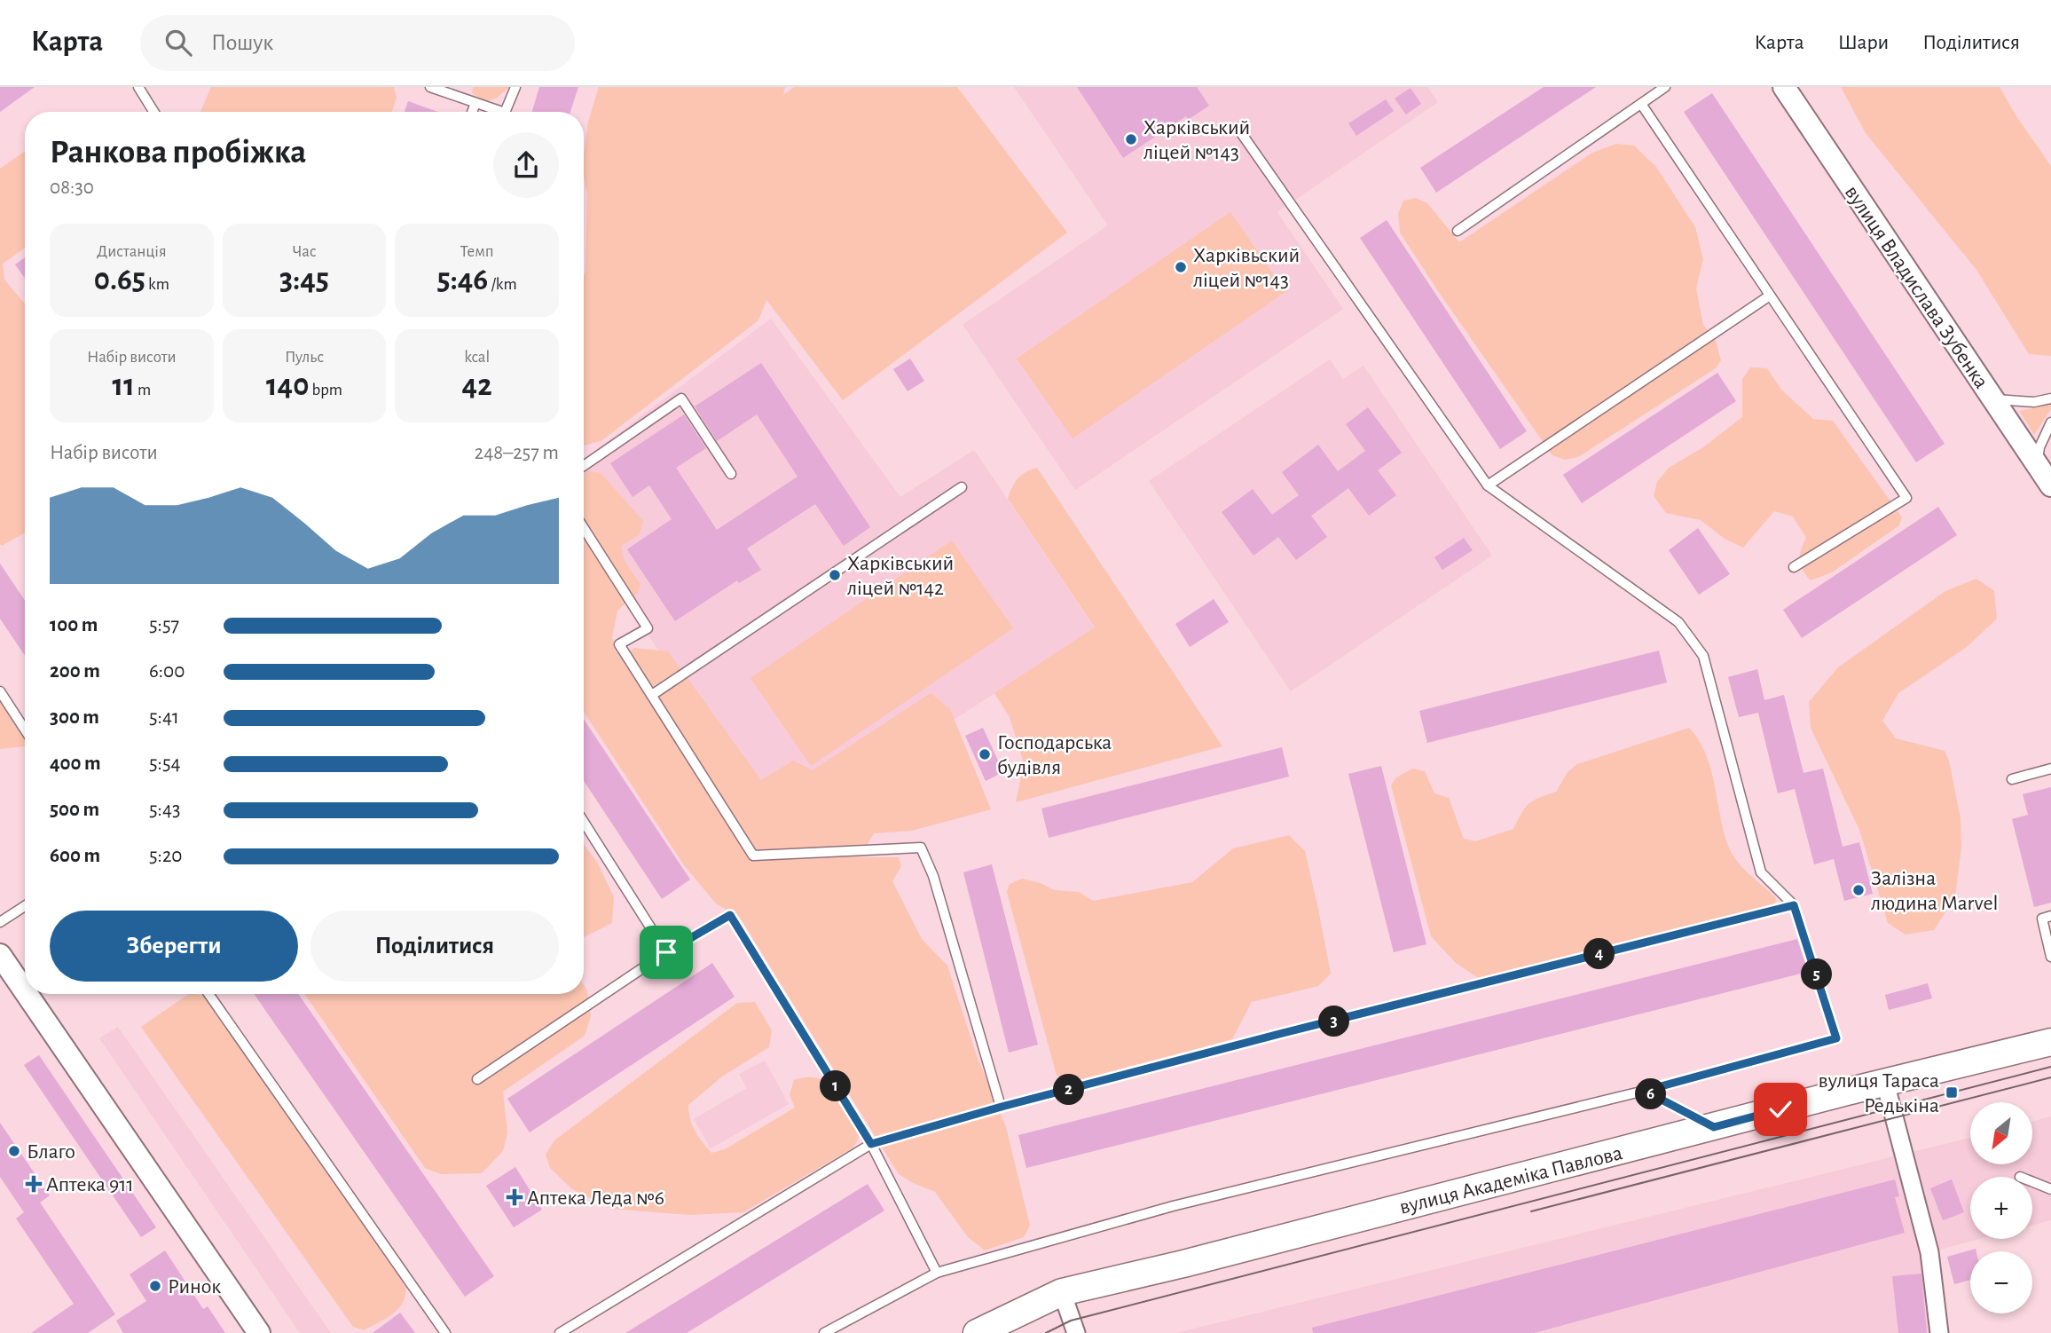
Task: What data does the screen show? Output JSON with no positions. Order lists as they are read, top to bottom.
{
  "streets": {
    "main road": ["вулиця Академіка Павлова"],
    "street": ["вулиця Владислава Зубенка"]
  },
  "places": {
    "other": [
      "Харківський ліцей №143",
      "Харківьский ліцей №143",
      "Харківський ліцей №142",
      "Господарська будівля",
      "Залізна людина Marvel",
      "Благо",
      "Ринок"
    ],
    "transit": ["вулиця Тараса Редькіна"],
    "health": ["Аптека 911", "Аптека Леда №6"]
  },
  "north": "bottom left",
  "page": {
    "header": "Карта",
    "search": "Пошук",
    "nav": ["Карта", "Шари", "Поділитися"],
    "heading": ["Ранкова пробіжка", "08:30"],
    "stats": [
      ["Дистанція", "0.65 km"],
      ["Час", "3:45"],
      ["Темп", "5:46 /km"],
      ["Набір висоти", "11 m"],
      ["Пульс", "140 bpm"],
      ["kcal", "42"]
    ],
    "chart": ["Набір висоти", "248–257 m"],
    "list": [
      {
        "name": "100 m",
        "note": "5:57"
      },
      {
        "name": "200 m",
        "note": "6:00"
      },
      {
        "name": "300 m",
        "note": "5:41"
      },
      {
        "name": "400 m",
        "note": "5:54"
      },
      {
        "name": "500 m",
        "note": "5:43"
      },
      {
        "name": "600 m",
        "note": "5:20"
      }
    ],
    "buttons": ["Зберегти", "Поділитися"],
    "pins": [
      "4",
      "5",
      "3",
      "1",
      "2",
      "6"
    ],
    "map_buttons": ["+", "−"]
  }
}
